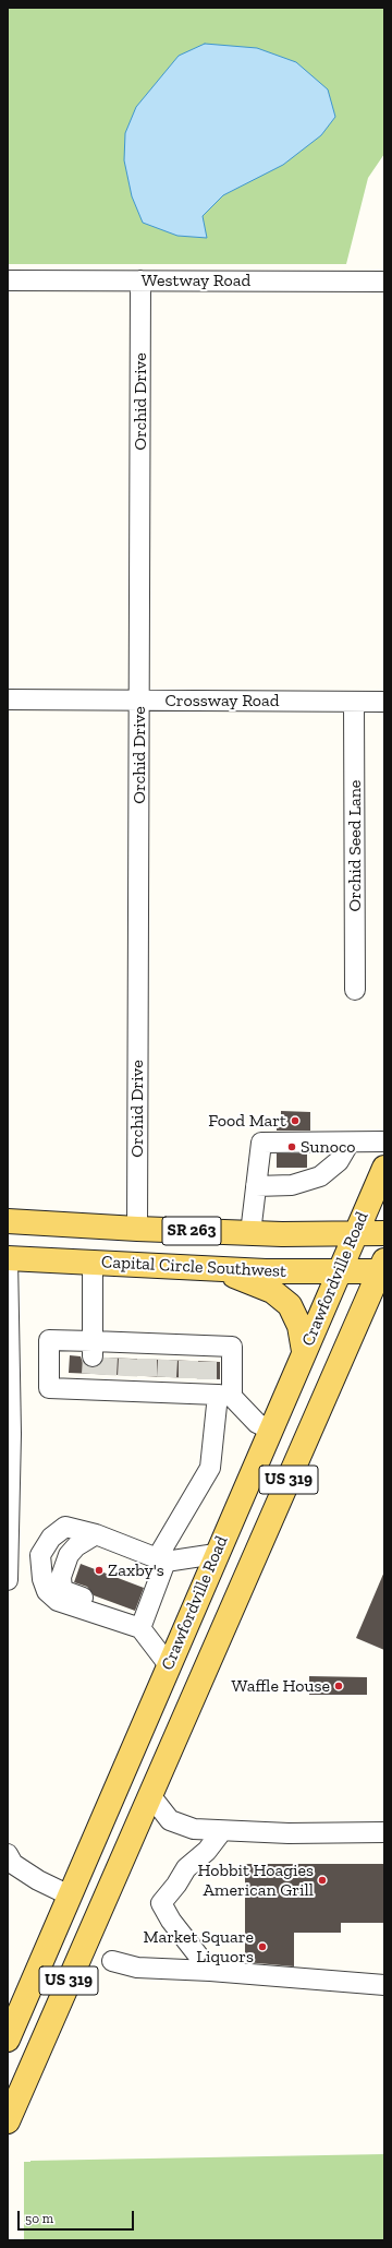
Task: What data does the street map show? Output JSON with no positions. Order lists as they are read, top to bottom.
{
  "streets": {
    "main road": [
      "SR 263",
      "Capital Circle Southwest",
      "Crawfordville Road",
      "US 319"
    ],
    "street": [
      "Westway Road",
      "Orchid Drive",
      "Crossway Road",
      "Orchid Seed Lane"
    ]
  },
  "crossings": [
    ["Westway Road", "Orchid Drive"],
    ["Orchid Drive", "Crossway Road"],
    ["Orchid Drive", "Capital Circle Southwest"],
    ["Crossway Road", "Orchid Seed Lane"],
    ["Capital Circle Southwest", "Crawfordville Road"]
  ],
  "places": [
    "Food Mart",
    "Sunoco",
    "Zaxby's",
    "Waffle House",
    "Hobbit Hoagies American Grill",
    "Market Square Liquors"
  ],
  "scale_bar": "50 m"
}
